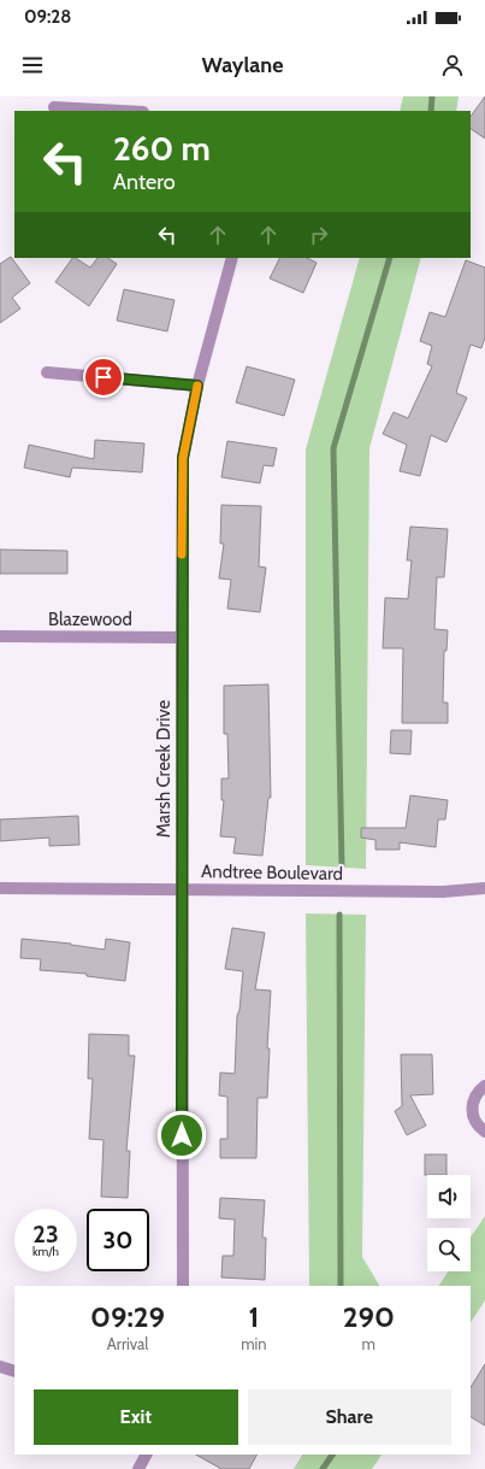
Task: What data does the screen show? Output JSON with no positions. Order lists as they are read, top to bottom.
{
  "streets": {
    "street": ["Blazewood", "Marsh Creek Drive", "Andtree Boulevard"]
  },
  "crossings": [
    ["Blazewood", "Marsh Creek Drive"],
    ["Marsh Creek Drive", "Andtree Boulevard"]
  ],
  "page": {
    "status": "09:28",
    "header": "Waylane",
    "turn": ["260 m", "Antero"],
    "speed": "23 km/h",
    "limit": "30",
    "eta": [
      "09:29",
      "Arrival",
      "1",
      "min",
      "290",
      "m"
    ],
    "buttons": ["Exit", "Share"]
  }
}
